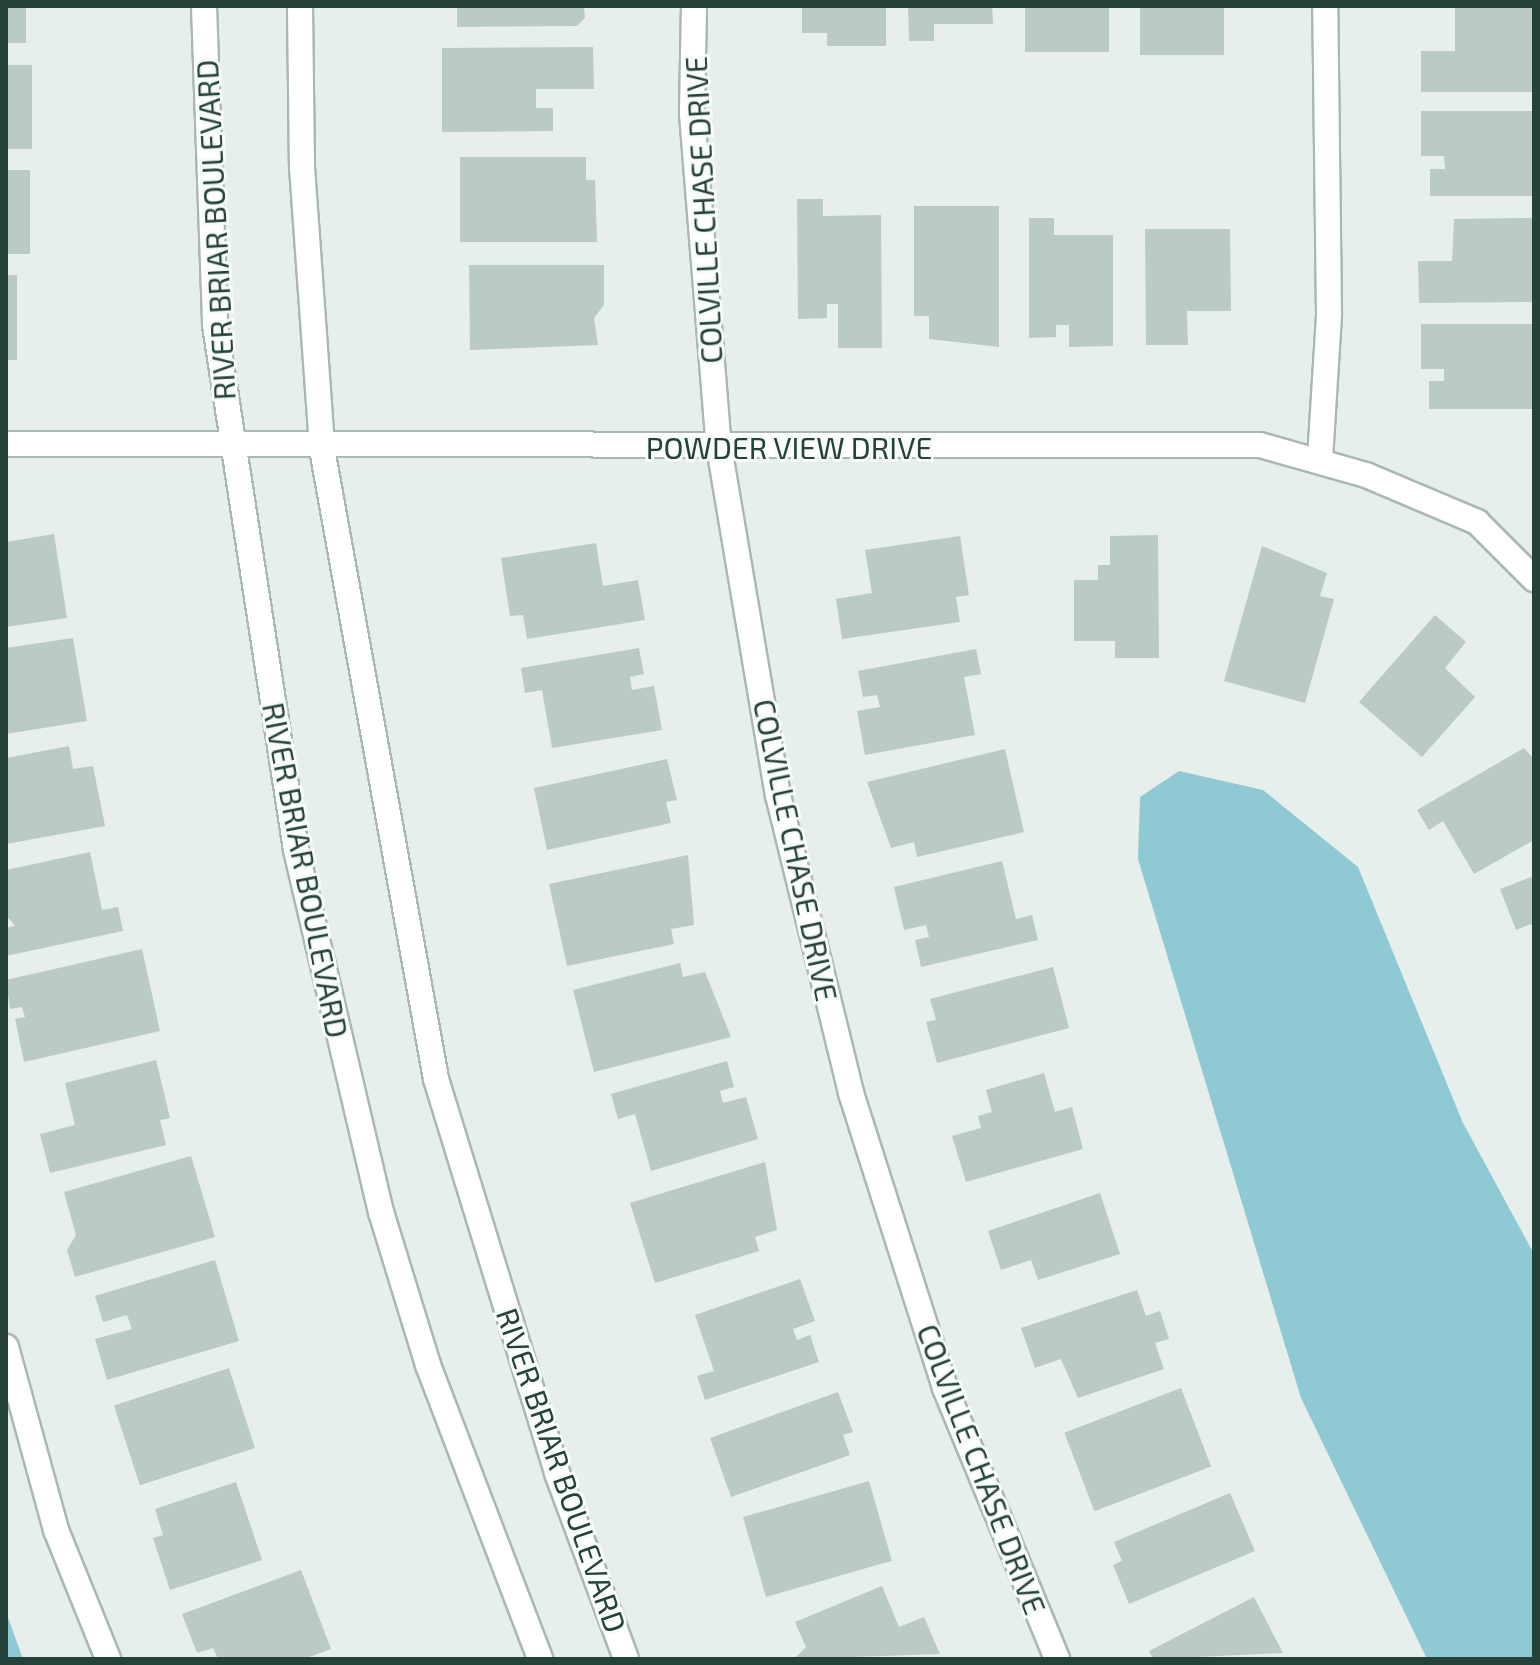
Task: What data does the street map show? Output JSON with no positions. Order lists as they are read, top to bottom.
{
  "streets": {
    "street": ["COLVILLE CHASE DRIVE", "RIVER BRIAR BOULEVARD", "POWDER VIEW DRIVE"]
  },
  "crossings": [
    ["COLVILLE CHASE DRIVE", "POWDER VIEW DRIVE"],
    ["RIVER BRIAR BOULEVARD", "POWDER VIEW DRIVE"]
  ]
}
